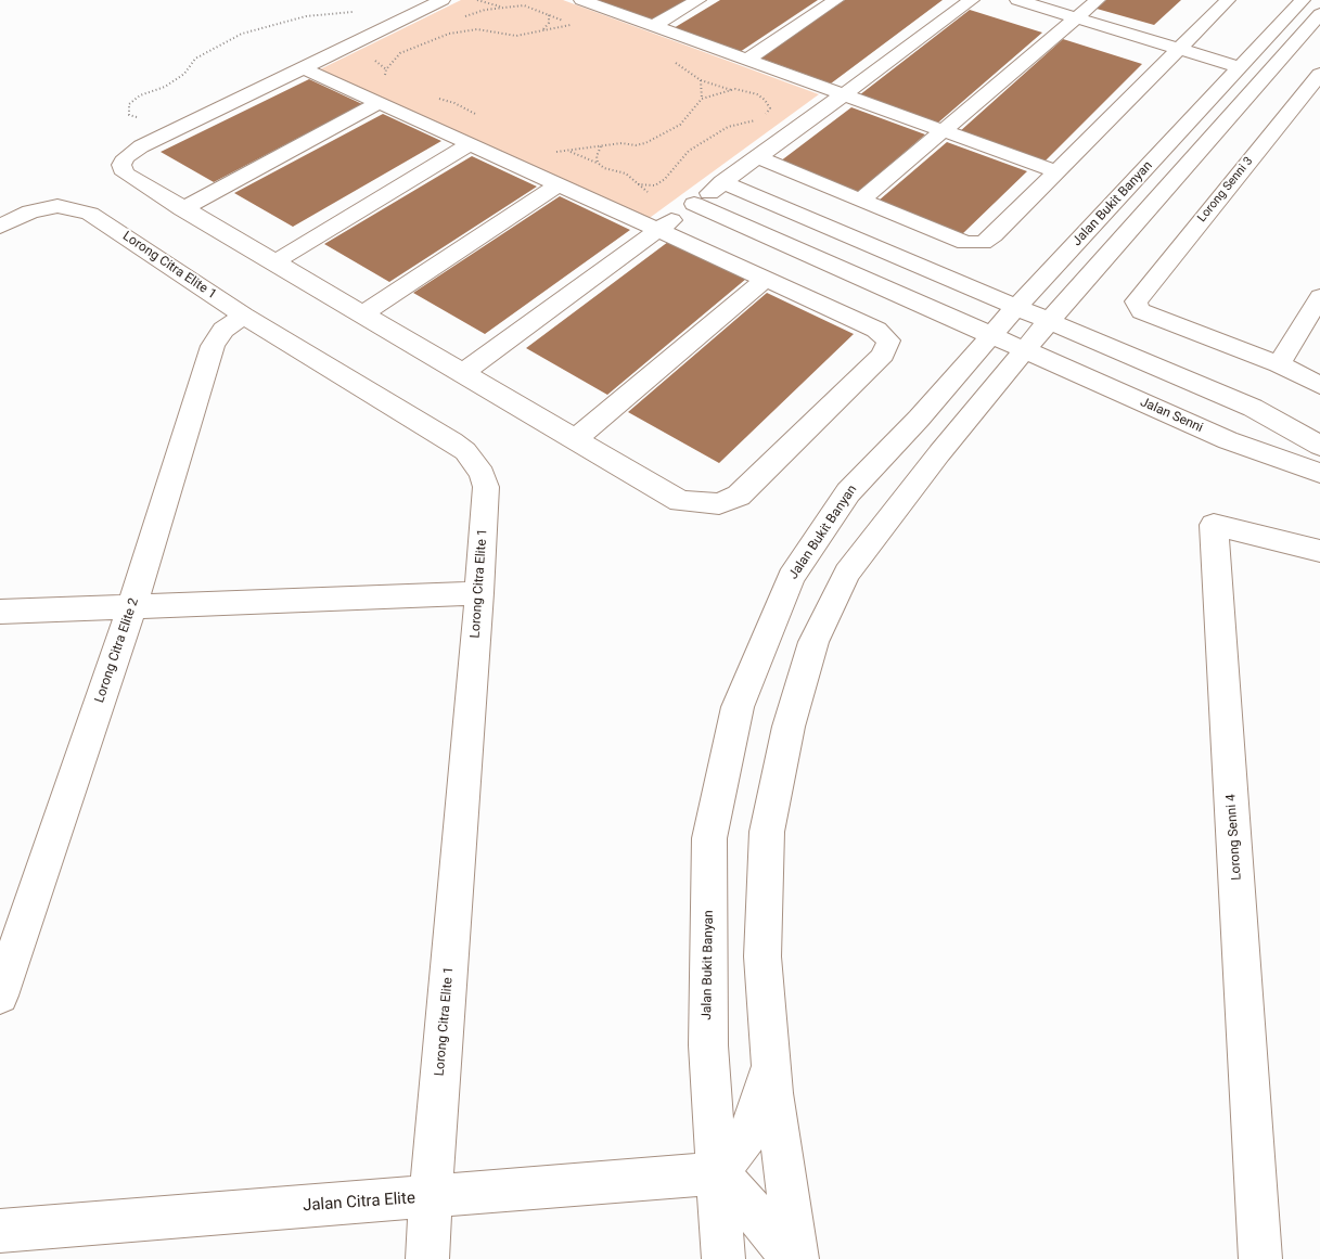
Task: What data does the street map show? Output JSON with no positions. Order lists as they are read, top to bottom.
{
  "streets": {
    "street": [
      "Lorong Senni 3",
      "Jalan Bukit Banyan",
      "Lorong Citra Elite 1",
      "Jalan Senni",
      "Lorong Citra Elite 2",
      "Lorong Senni 4",
      "Jalan Citra Elite"
    ]
  },
  "crossings": [
    ["Jalan Bukit Banyan", "Jalan Senni"],
    ["Jalan Bukit Banyan", "Jalan Citra Elite"],
    ["Lorong Citra Elite 1", "Lorong Citra Elite 2"],
    ["Lorong Citra Elite 1", "Jalan Citra Elite"]
  ]
}
